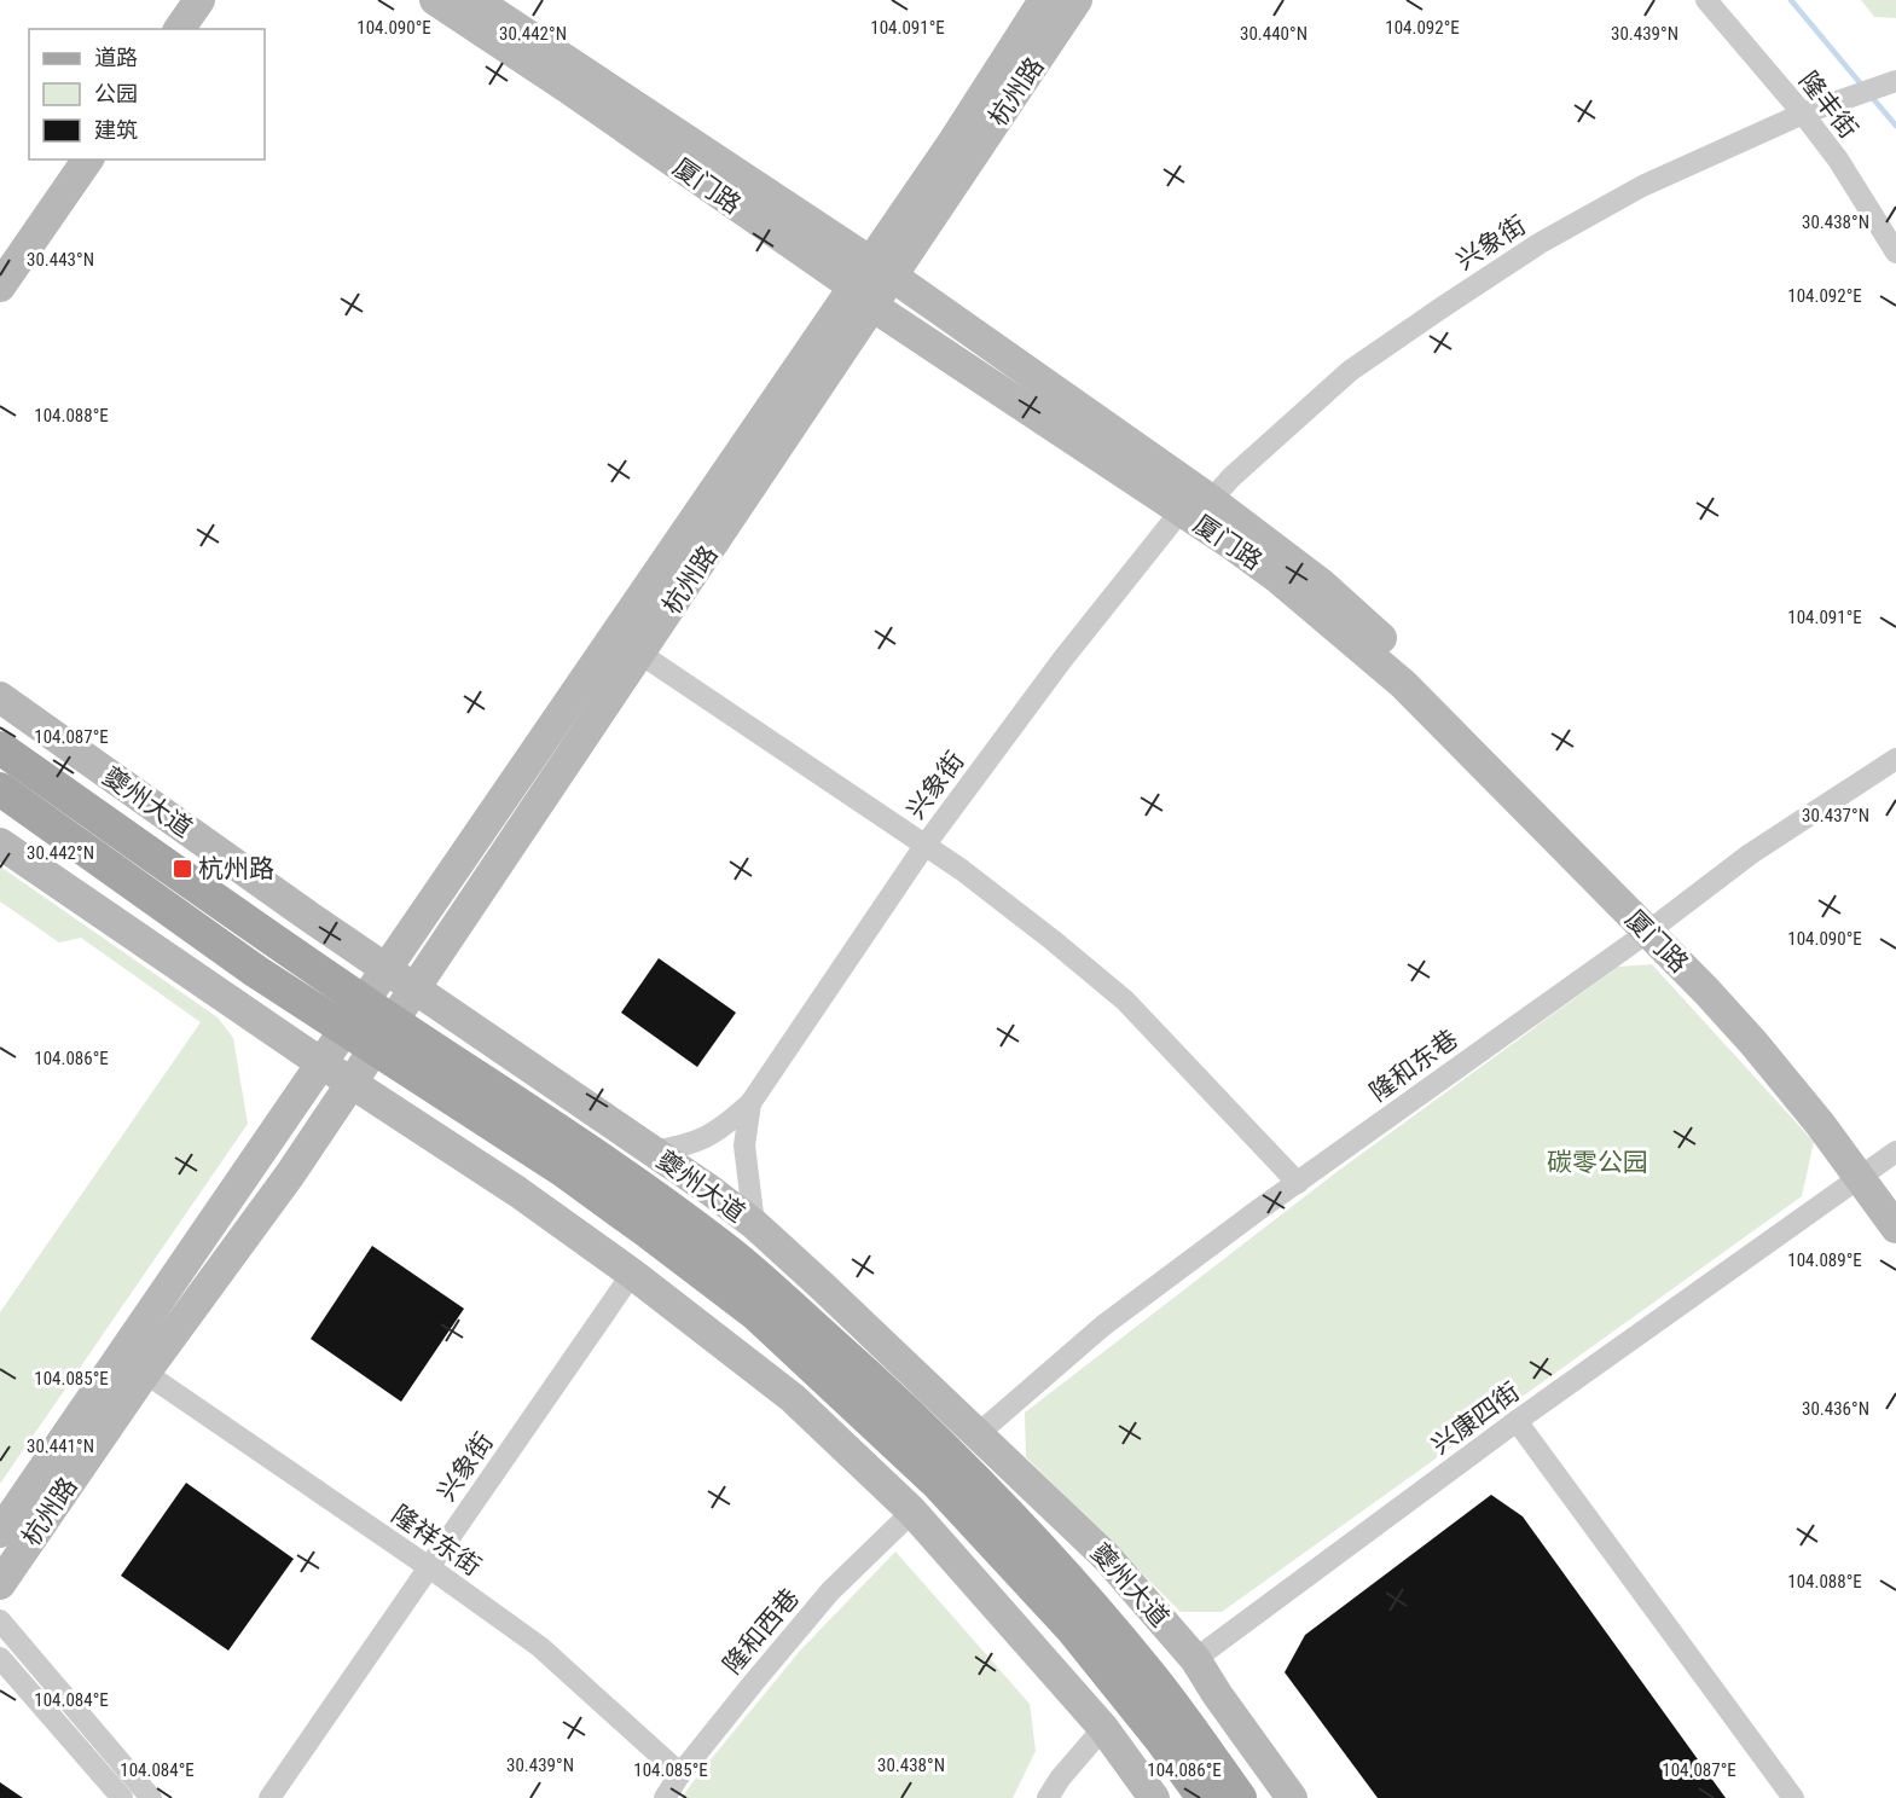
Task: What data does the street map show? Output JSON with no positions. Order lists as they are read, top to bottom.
{
  "streets": {
    "main road": ["杭州路", "厦门路", "夔州大道"],
    "street": [
      "隆丰街",
      "兴象街",
      "隆和东巷",
      "兴康四街",
      "隆祥东街",
      "隆和西巷"
    ]
  },
  "crossings": [
    ["杭州路", "厦门路"],
    ["杭州路", "夔州大道"],
    ["杭州路", "隆祥东街"],
    ["隆丰街", "兴象街"],
    ["厦门路", "兴象街"],
    ["厦门路", "隆和东巷"],
    ["厦门路", "兴康四街"],
    ["兴象街", "夔州大道"],
    ["兴象街", "隆祥东街"],
    ["夔州大道", "隆和东巷"],
    ["夔州大道", "兴康四街"],
    ["隆祥东街", "隆和西巷"]
  ],
  "parks": ["碳零公园"],
  "places": {
    "transit": ["杭州路"]
  },
  "legend": ["道路", "公园", "建筑"],
  "coordinates": [
    "104.090°E",
    "104.091°E",
    "104.092°E",
    "30.442°N",
    "30.440°N",
    "30.439°N",
    "30.438°N",
    "30.443°N",
    "104.088°E",
    "104.087°E",
    "30.437°N",
    "104.086°E",
    "104.089°E",
    "104.085°E",
    "30.436°N",
    "30.441°N",
    "104.084°E"
  ]
}
